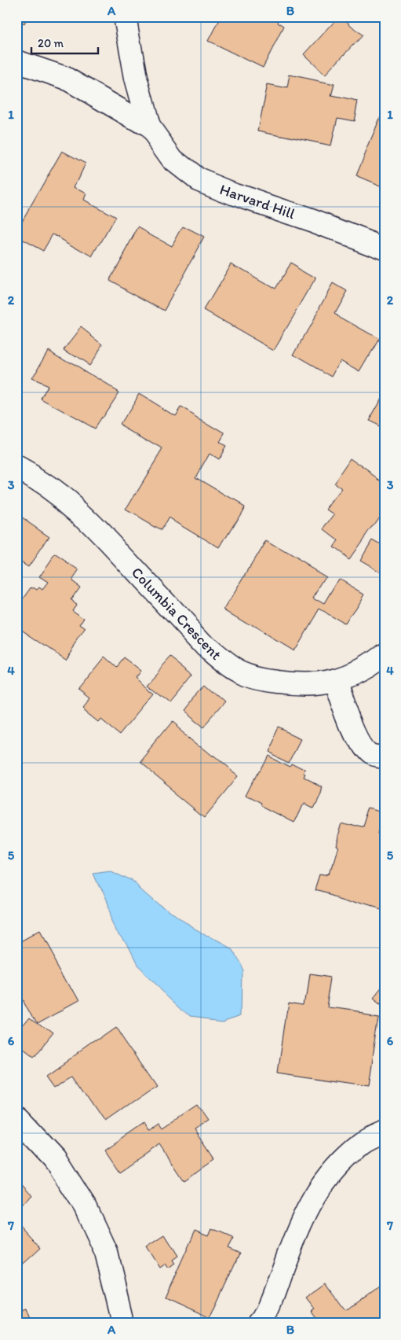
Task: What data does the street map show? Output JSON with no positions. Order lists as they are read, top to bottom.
{
  "streets": {
    "street": ["Harvard Hill", "Columbia Crescent"]
  },
  "scale_bar": "20 m",
  "grid": {
    "columns": ["A", "B"],
    "rows": [
      "1",
      "2",
      "3",
      "4",
      "5",
      "6",
      "7"
    ]
  }
}
